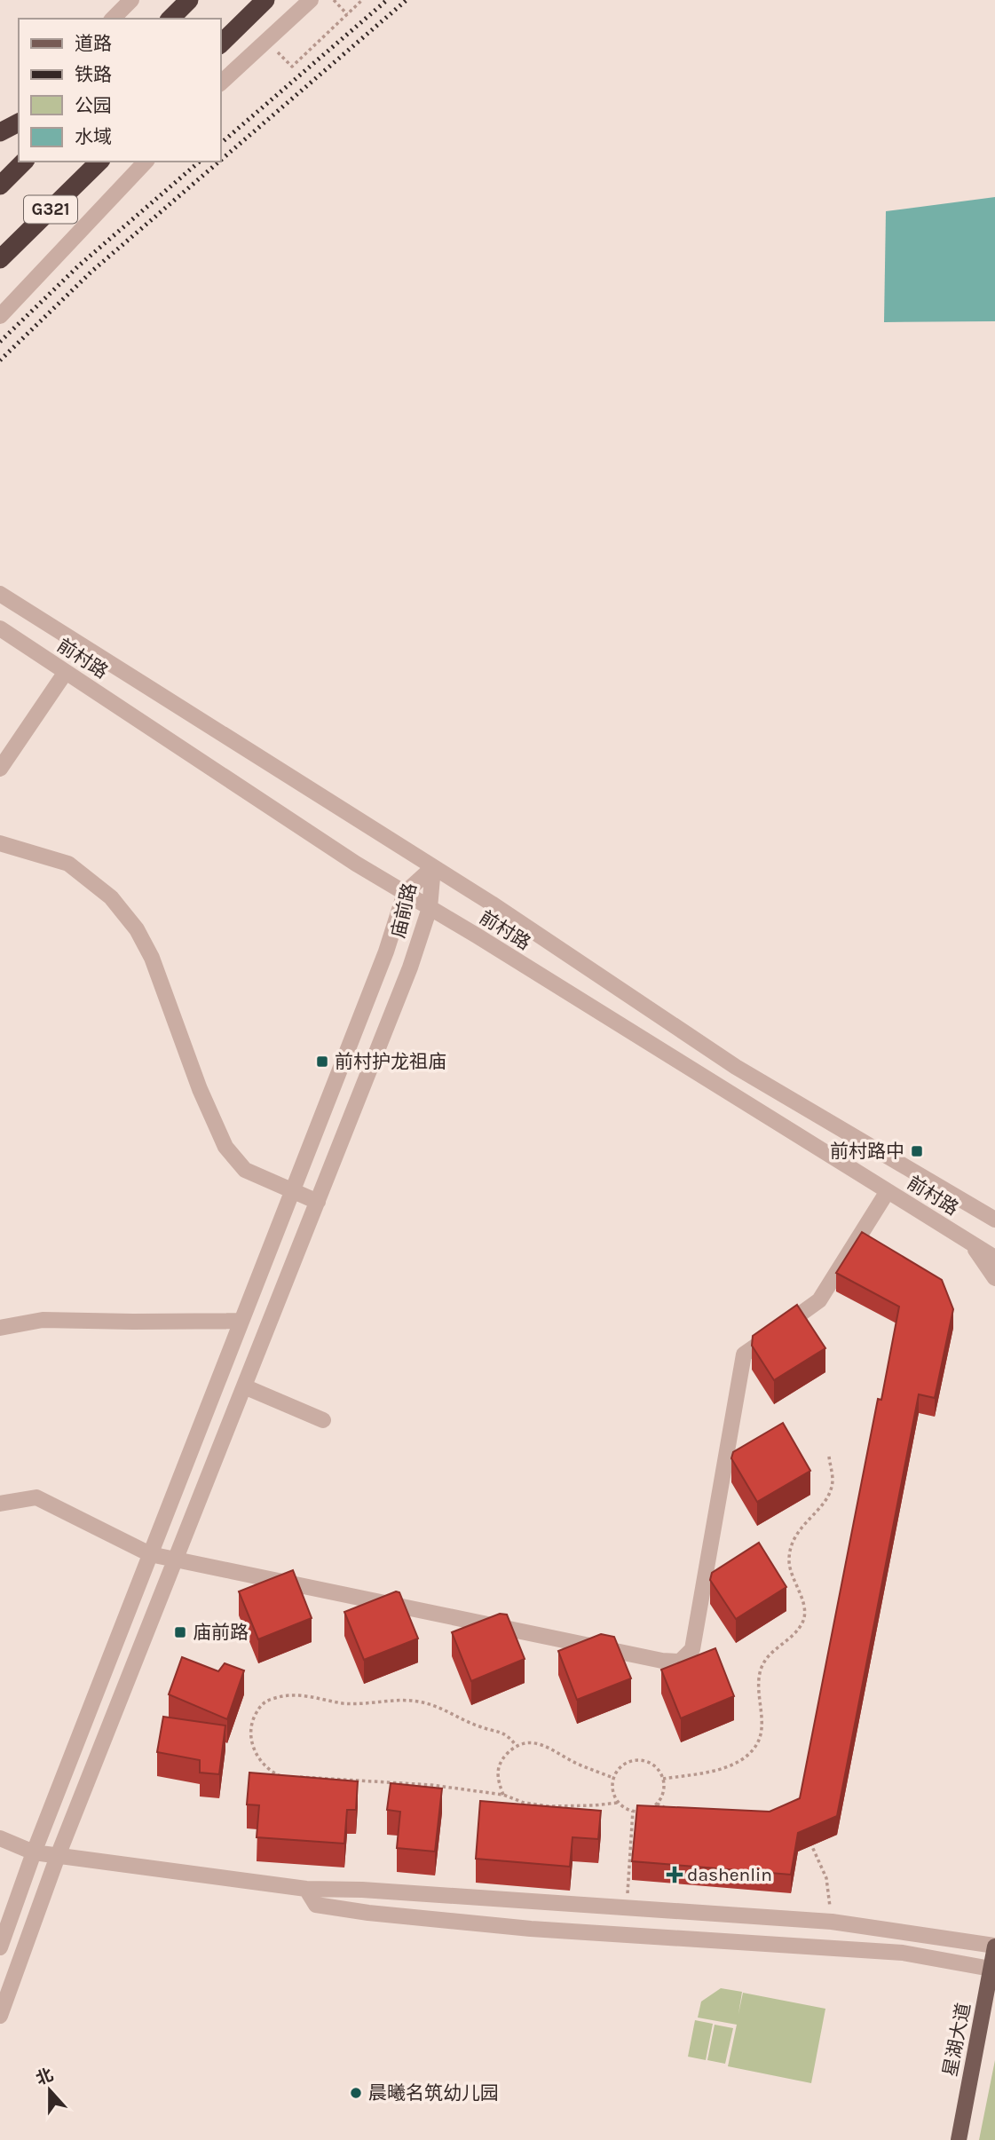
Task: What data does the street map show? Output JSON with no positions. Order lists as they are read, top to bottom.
{
  "streets": {
    "highway": ["G321"],
    "main road": ["星湖大道"],
    "street": ["前村路", "庙前路"]
  },
  "crossings": [
    ["前村路", "庙前路"]
  ],
  "places": {
    "transit": ["前村护龙祖庙", "前村路中", "庙前路"],
    "health": ["dashenlin"],
    "other": ["晨曦名筑幼儿园"]
  },
  "legend": [
    "道路",
    "铁路",
    "公园",
    "水域"
  ],
  "north": "top"
}
